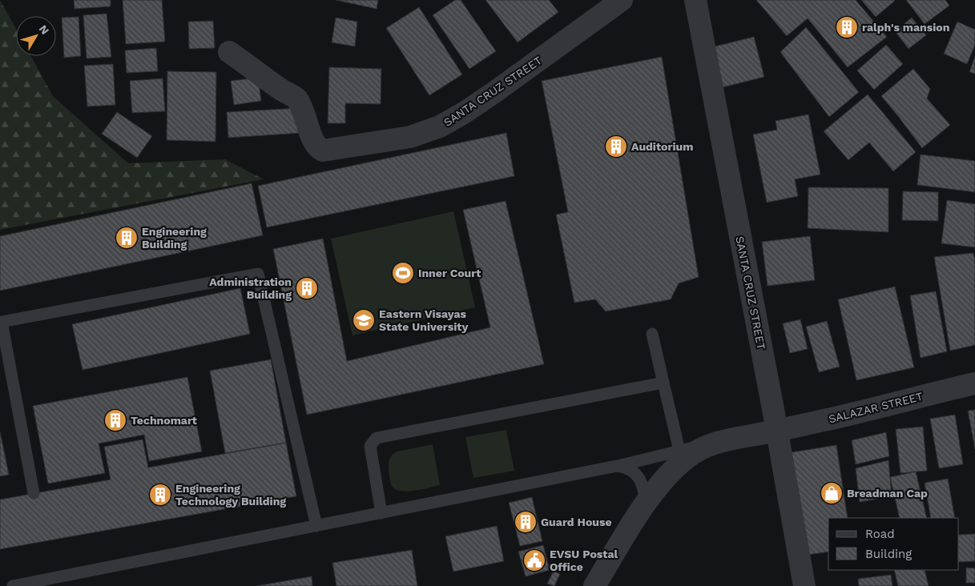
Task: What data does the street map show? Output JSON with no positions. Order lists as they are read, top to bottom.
{
  "streets": {
    "street": ["SANTA CRUZ STREET", "SALAZAR STREET"]
  },
  "crossings": [
    ["SANTA CRUZ STREET", "SALAZAR STREET"]
  ],
  "places": {
    "building": [
      "ralph's mansion",
      "Auditorium",
      "Engineering Building",
      "Administration Building",
      "Technomart",
      "Engineering Technology Building",
      "Guard House"
    ],
    "sports": ["Inner Court"],
    "school or university": ["Eastern Visayas State University"],
    "shop": ["Breadman Cap"],
    "public building": ["EVSU Postal Office"]
  },
  "legend": ["Road", "Building"],
  "north": "top right"
}
